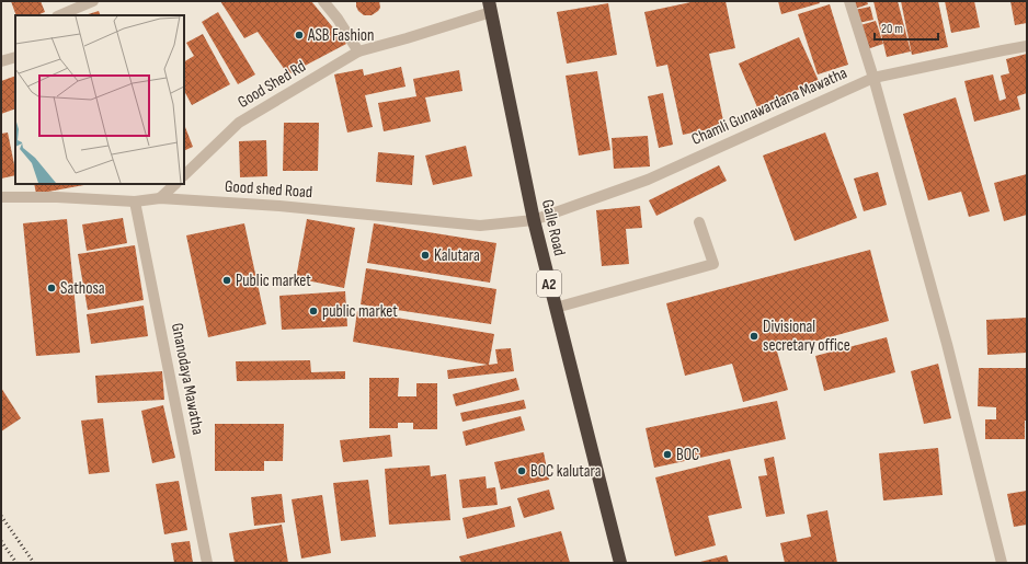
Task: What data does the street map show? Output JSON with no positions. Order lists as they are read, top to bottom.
{
  "streets": {
    "highway": ["Galle Road", "A2"],
    "street": [
      "Good Shed Rd",
      "Chamli Gunawardana Mawatha",
      "Good shed Road",
      "Gnanodaya Mawatha"
    ]
  },
  "crossings": [
    ["Good Shed Rd", "Galle Road"],
    ["Chamli Gunawardana Mawatha", "Good shed Road"],
    ["Chamli Gunawardana Mawatha", "Galle Road"],
    ["Good shed Road", "Galle Road"],
    ["Good shed Road", "Gnanodaya Mawatha"]
  ],
  "places": [
    "ASB Fashion",
    "Kalutara",
    "Public market",
    "Sathosa",
    "public market",
    "Divisional secretary office",
    "BOC",
    "BOC kalutara"
  ],
  "scale_bar": "20 m"
}
